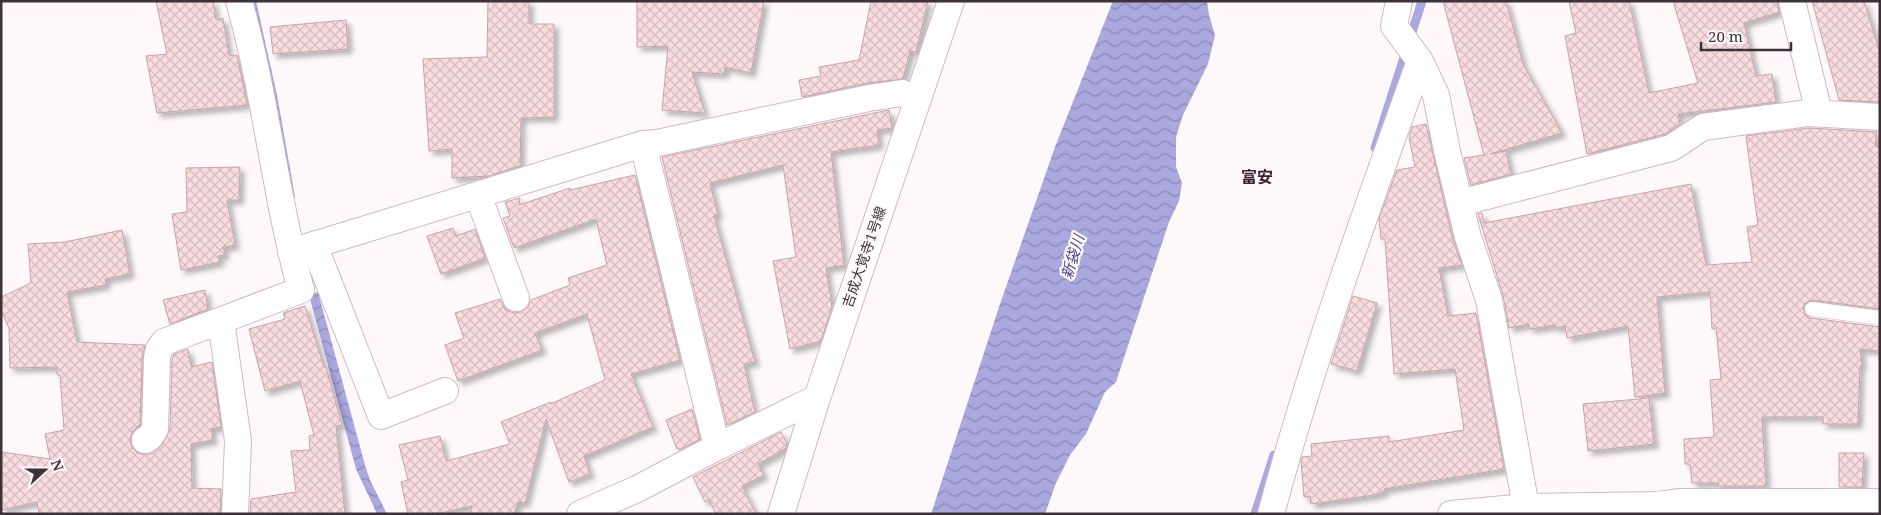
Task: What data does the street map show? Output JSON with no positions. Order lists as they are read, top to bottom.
{
  "streets": {
    "street": ["吉成大覚寺1号線"]
  },
  "districts": ["富安"],
  "water": ["新袋川"],
  "scale_bar": "20 m",
  "north": "right"
}
